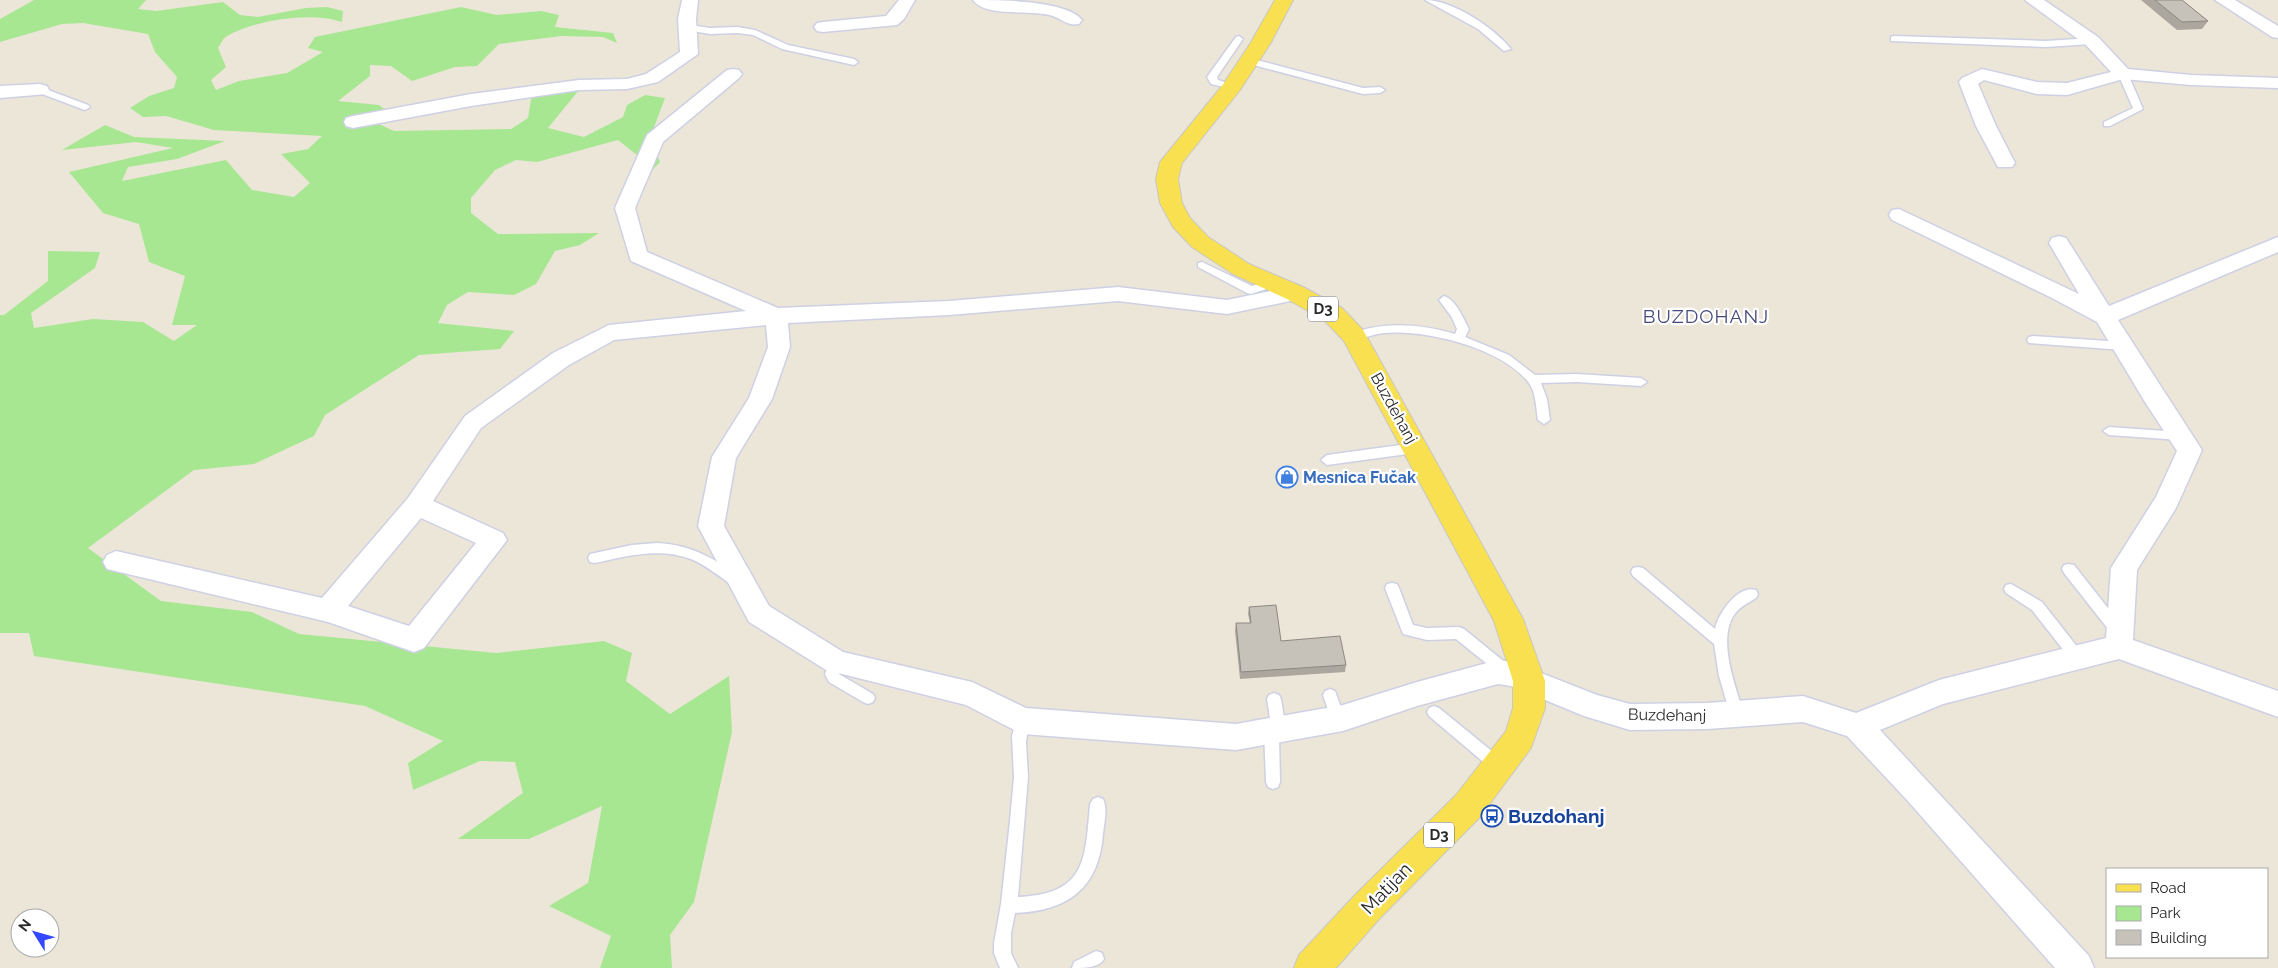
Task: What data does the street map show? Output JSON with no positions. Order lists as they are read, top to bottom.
{
  "streets": {
    "main road": ["D3", "Buzdehanj", "Matijan"]
  },
  "crossings": [
    ["Buzdehanj", "Matijan"]
  ],
  "districts": ["BUZDOHANJ"],
  "places": {
    "shop": ["Mesnica Fučak"],
    "bus stop": ["Buzdohanj"]
  },
  "legend": ["Road", "Park", "Building"],
  "north": "top left"
}
